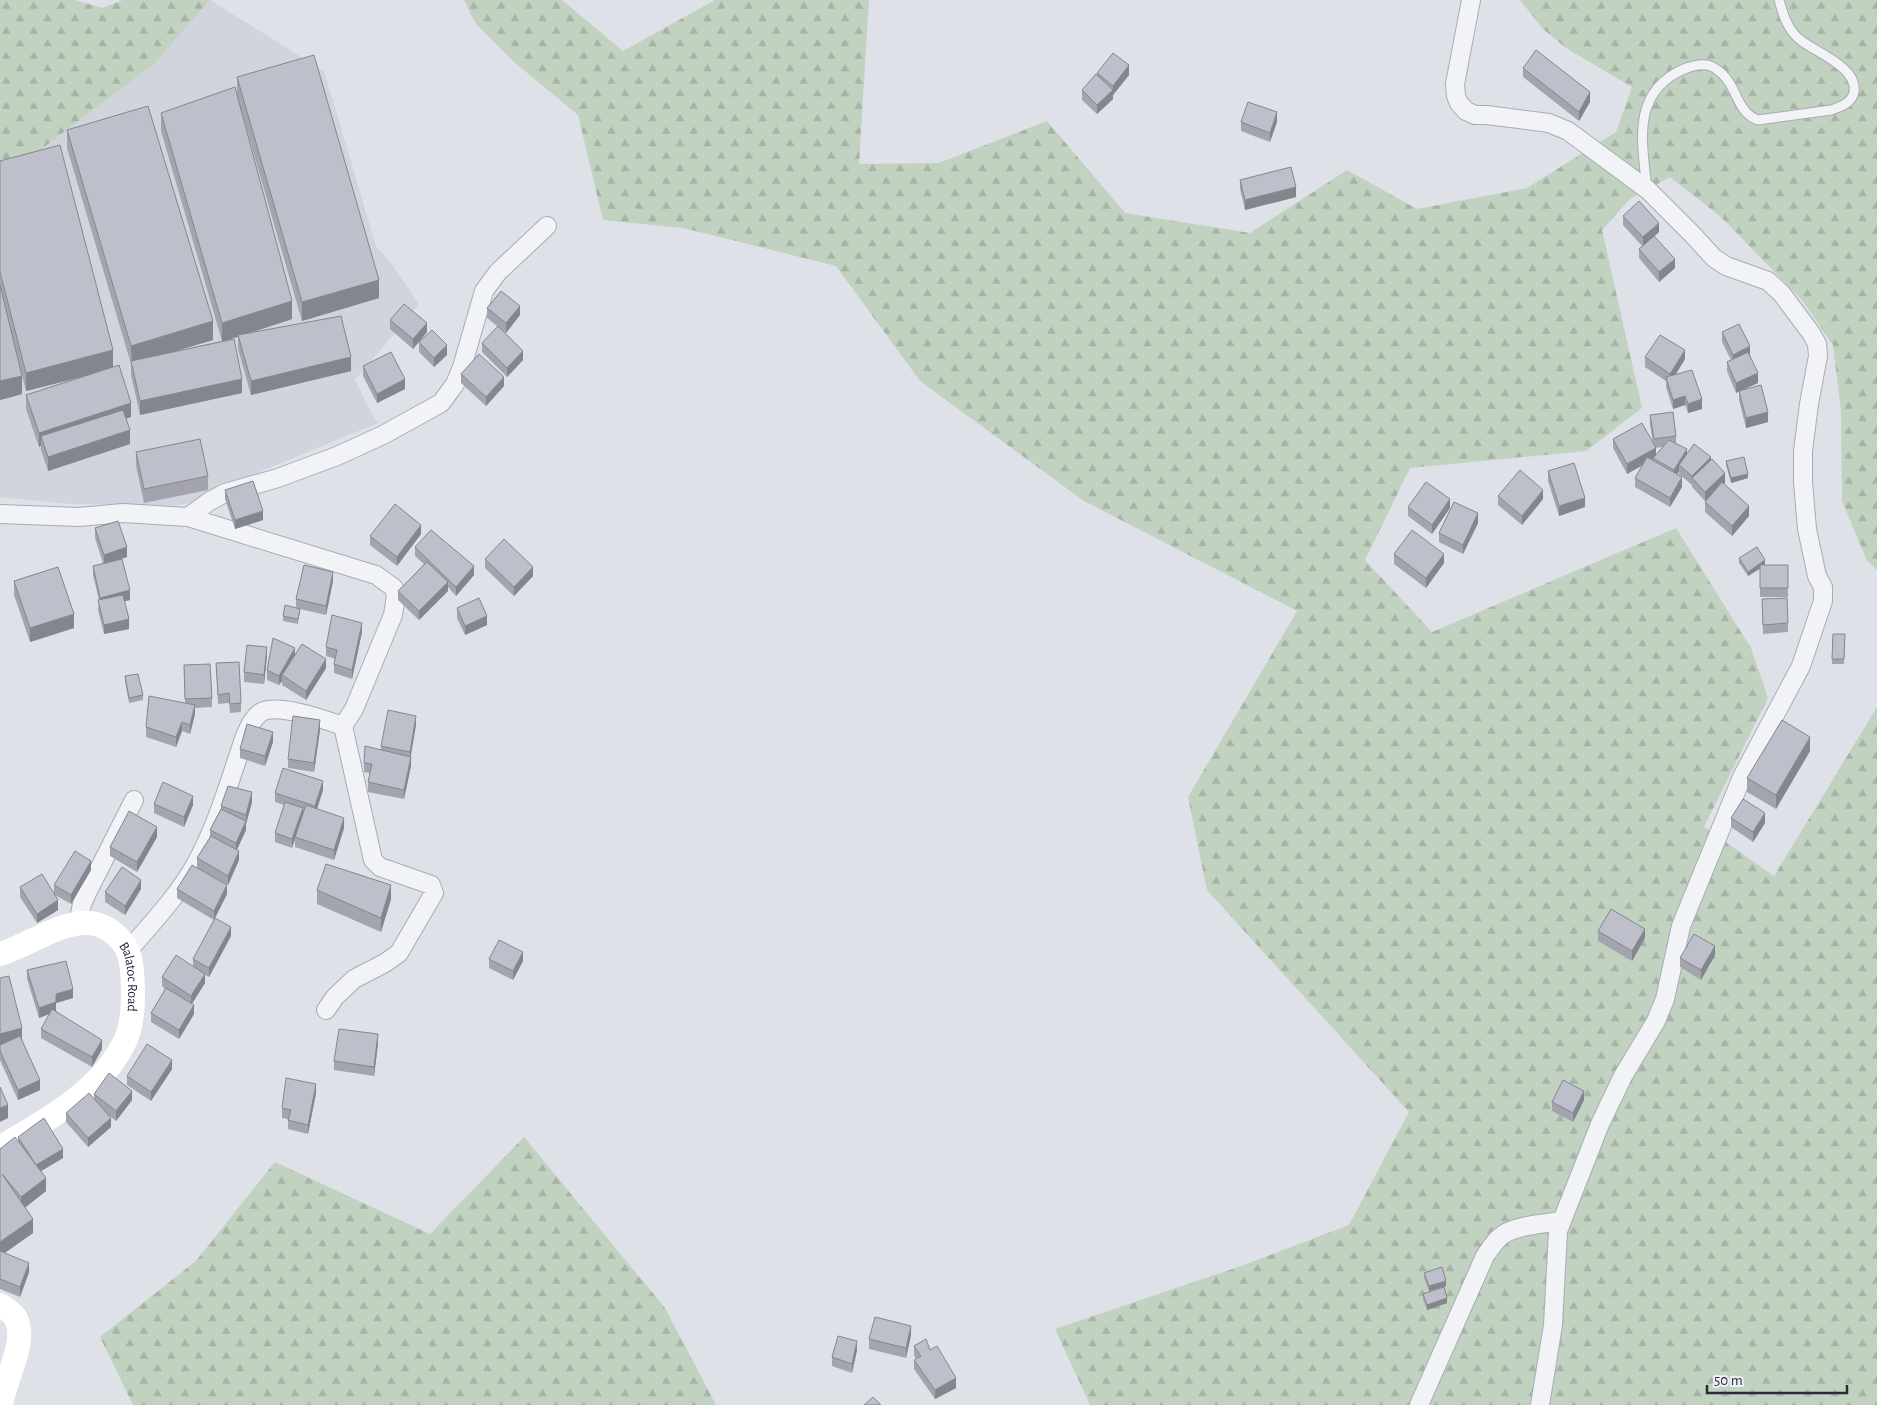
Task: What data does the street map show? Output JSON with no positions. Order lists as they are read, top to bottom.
{
  "streets": {
    "main road": ["Balatoc Road"]
  },
  "scale_bar": "50 m"
}
